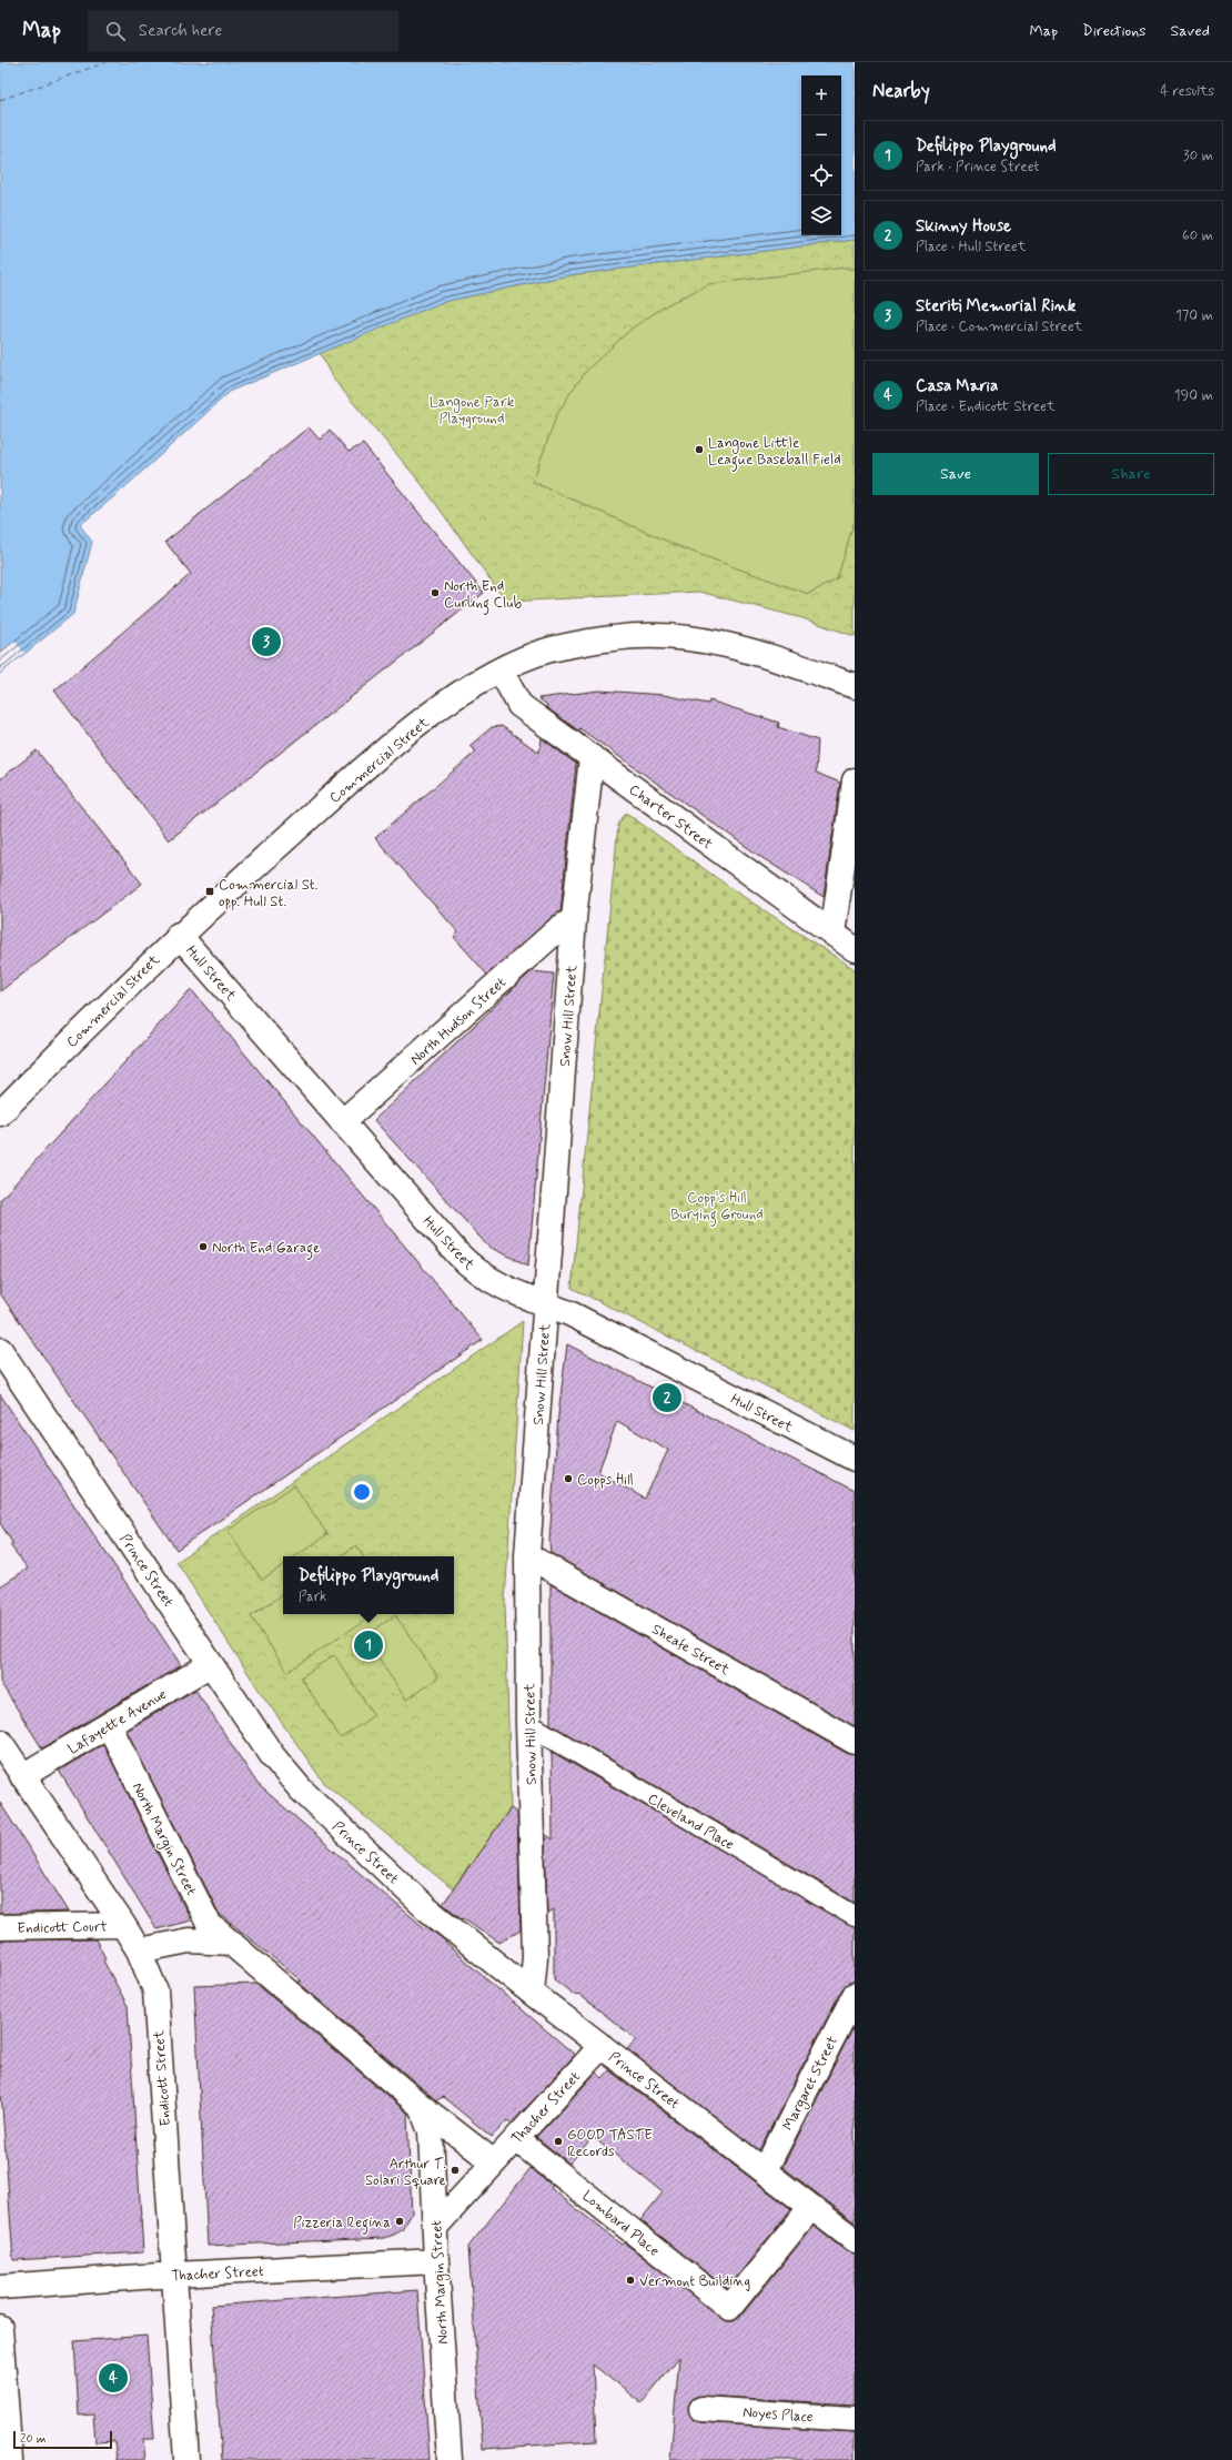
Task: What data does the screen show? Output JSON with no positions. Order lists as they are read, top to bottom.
{
  "streets": {
    "street": [
      "Commercial Street",
      "Charter Street",
      "Hull Street",
      "Snow Hill Street",
      "North Hudson Street",
      "Prince Street",
      "Sheafe Street",
      "Lafayette Avenue",
      "North Margin Street",
      "Endicott Court",
      "Endicott Street",
      "Margaret Street",
      "Thacher Street",
      "Lombard Place",
      "Noyes Place"
    ],
    "lane": ["Cleveland Place"]
  },
  "crossings": [
    ["Commercial Street", "Charter Street"],
    ["Commercial Street", "Hull Street"],
    ["Charter Street", "Snow Hill Street"],
    ["Hull Street", "Snow Hill Street"],
    ["Hull Street", "North Hudson Street"],
    ["Snow Hill Street", "North Hudson Street"],
    ["Snow Hill Street", "Prince Street"],
    ["Snow Hill Street", "Sheafe Street"],
    ["Snow Hill Street", "Cleveland Place"],
    ["Prince Street", "Lafayette Avenue"],
    ["Prince Street", "Margaret Street"],
    ["Prince Street", "Thacher Street"],
    ["Prince Street", "Lombard Place"],
    ["Lafayette Avenue", "North Margin Street"],
    ["Lafayette Avenue", "Endicott Street"],
    ["North Margin Street", "Thacher Street"],
    ["Endicott Court", "Endicott Street"],
    ["Endicott Street", "Thacher Street"],
    ["Thacher Street", "Lombard Place"]
  ],
  "parks": ["Langone Park Playground", "Copp's Hill Burying Ground"],
  "places": {
    "other": [
      "Langone Little League Baseball Field",
      "North End Curling Club",
      "North End Garage",
      "Copps Hill",
      "GOOD TASTE Records",
      "Arthur T. Solari Square",
      "Pizzeria Regina",
      "Vermont Building"
    ],
    "transit": ["Commercial St. opp. Hull St."]
  },
  "scale_bar": "20 m",
  "page": {
    "header": "Map",
    "search": "Search here",
    "nav": ["Map", "Directions", "Saved"],
    "heading": ["Nearby", "4 results"],
    "map_buttons": ["+", "−"],
    "list": [
      {
        "mark": "1",
        "name": "Defilippo Playground",
        "note": "Park · Prince Street",
        "value": "30 m"
      },
      {
        "mark": "2",
        "name": "Skinny House",
        "note": "Place · Hull Street",
        "value": "60 m"
      },
      {
        "mark": "3",
        "name": "Steriti Memorial Rink",
        "note": "Place · Commercial Street",
        "value": "170 m"
      },
      {
        "mark": "4",
        "name": "Casa Maria",
        "note": "Place · Endicott Street",
        "value": "190 m"
      }
    ],
    "buttons": ["Save", "Share"],
    "pins": [
      "3",
      "2",
      "1",
      "4"
    ],
    "popup": ["Defilippo Playground", "Park"],
    "scale": "20 m"
  }
}
